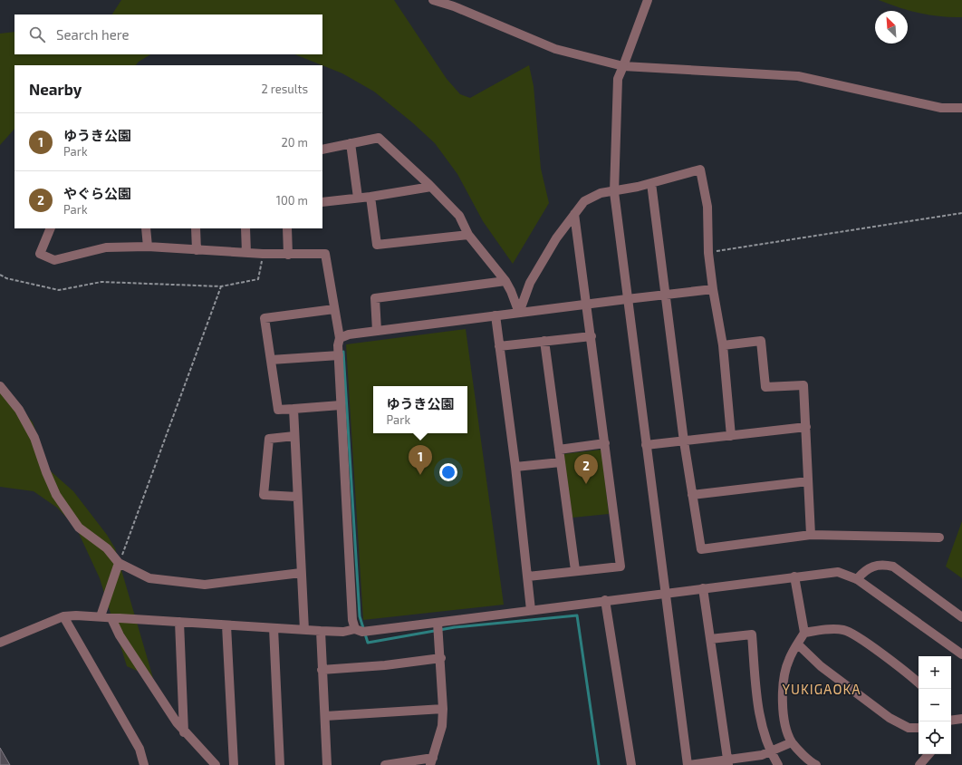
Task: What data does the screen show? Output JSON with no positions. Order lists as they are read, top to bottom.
{
  "districts": ["YUKIGAOKA"],
  "north": "top left",
  "page": {
    "search": "Search here",
    "heading": ["Nearby", "2 results"],
    "list": [
      {
        "mark": "1",
        "name": "ゆうき公園",
        "note": "Park",
        "value": "20 m"
      },
      {
        "mark": "2",
        "name": "やぐら公園",
        "note": "Park",
        "value": "100 m"
      }
    ],
    "popup": ["ゆうき公園", "Park"],
    "pins": ["1", "2"],
    "map_buttons": ["+", "−"]
  }
}
